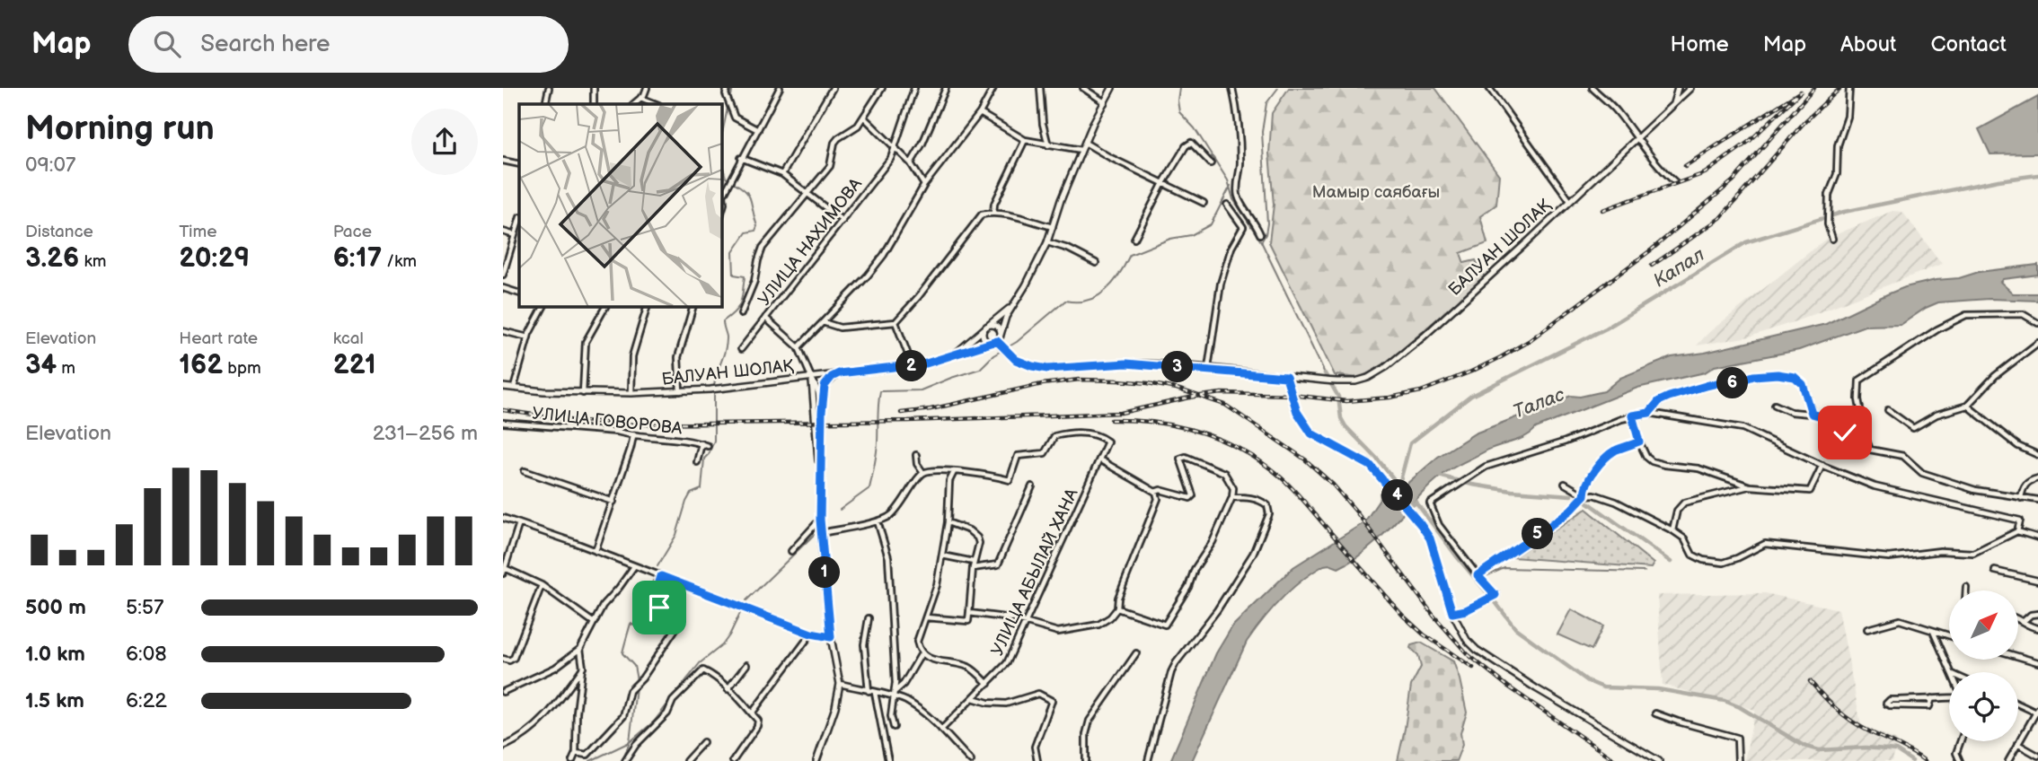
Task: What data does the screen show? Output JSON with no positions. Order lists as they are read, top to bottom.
{
  "streets": {
    "main road": ["БАЛУАН ШОЛАҚ"],
    "street": ["УЛИЦА НАХИМОВА", "УЛИЦА ГОВОРОВА", "УЛИЦА АБЫЛАЙ ХАНА"]
  },
  "water": ["Капал", "Талас"],
  "parks": ["Мамыр саябағы"],
  "north": "top right",
  "page": {
    "header": "Map",
    "search": "Search here",
    "nav": [
      "Home",
      "Map",
      "About",
      "Contact"
    ],
    "heading": ["Morning run", "09:07"],
    "stats": [
      ["Distance", "3.26 km"],
      ["Time", "20:29"],
      ["Pace", "6:17 /km"],
      ["Elevation", "34 m"],
      ["Heart rate", "162 bpm"],
      ["kcal", "221"]
    ],
    "pins": [
      "2",
      "3",
      "6",
      "4",
      "5",
      "1"
    ],
    "chart": ["Elevation", "231–256 m"],
    "list": [
      {
        "name": "500 m",
        "note": "5:57"
      },
      {
        "name": "1.0 km",
        "note": "6:08"
      },
      {
        "name": "1.5 km",
        "note": "6:22"
      }
    ]
  }
}
